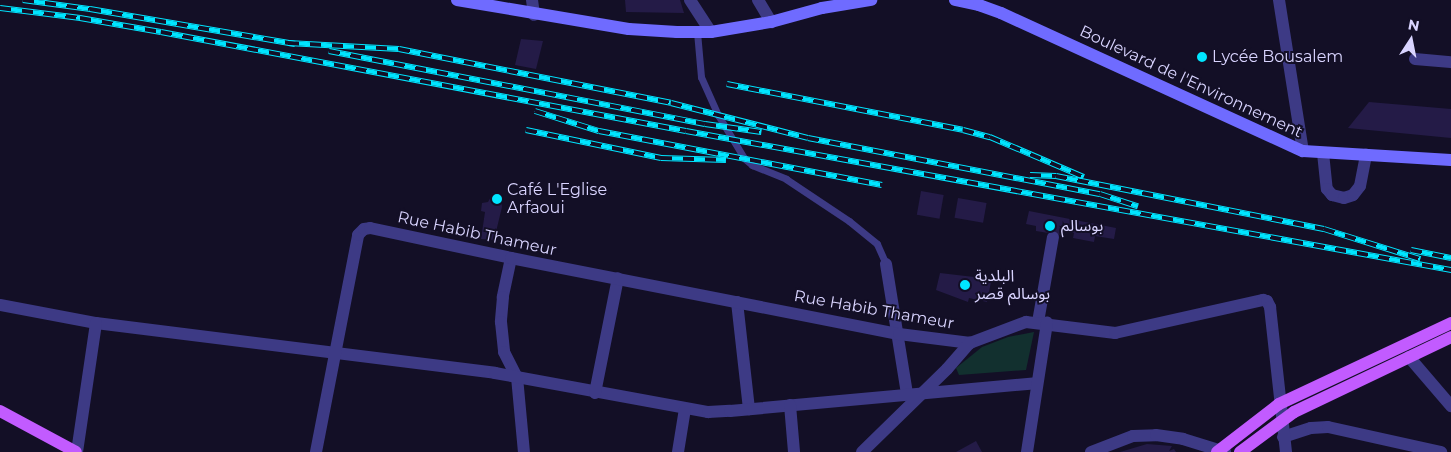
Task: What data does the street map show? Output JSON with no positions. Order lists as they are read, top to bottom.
{
  "streets": {
    "street": ["Boulevard de l'Environnement", "Rue Habib Thameur"]
  },
  "places": [
    "Lycée Bousalem",
    "Café L'Eglise Arfaoui",
    "بوسالم",
    "البلدية بوسالم قصر"
  ],
  "north": "top"
}
